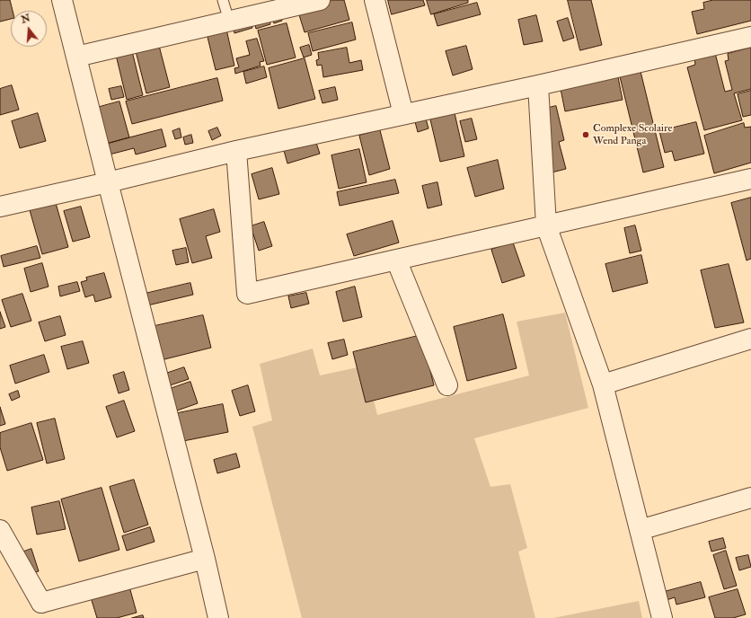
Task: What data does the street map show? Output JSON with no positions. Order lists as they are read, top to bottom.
{
  "places": ["Complexe Scolaire Wend Panga"],
  "north": "top"
}
